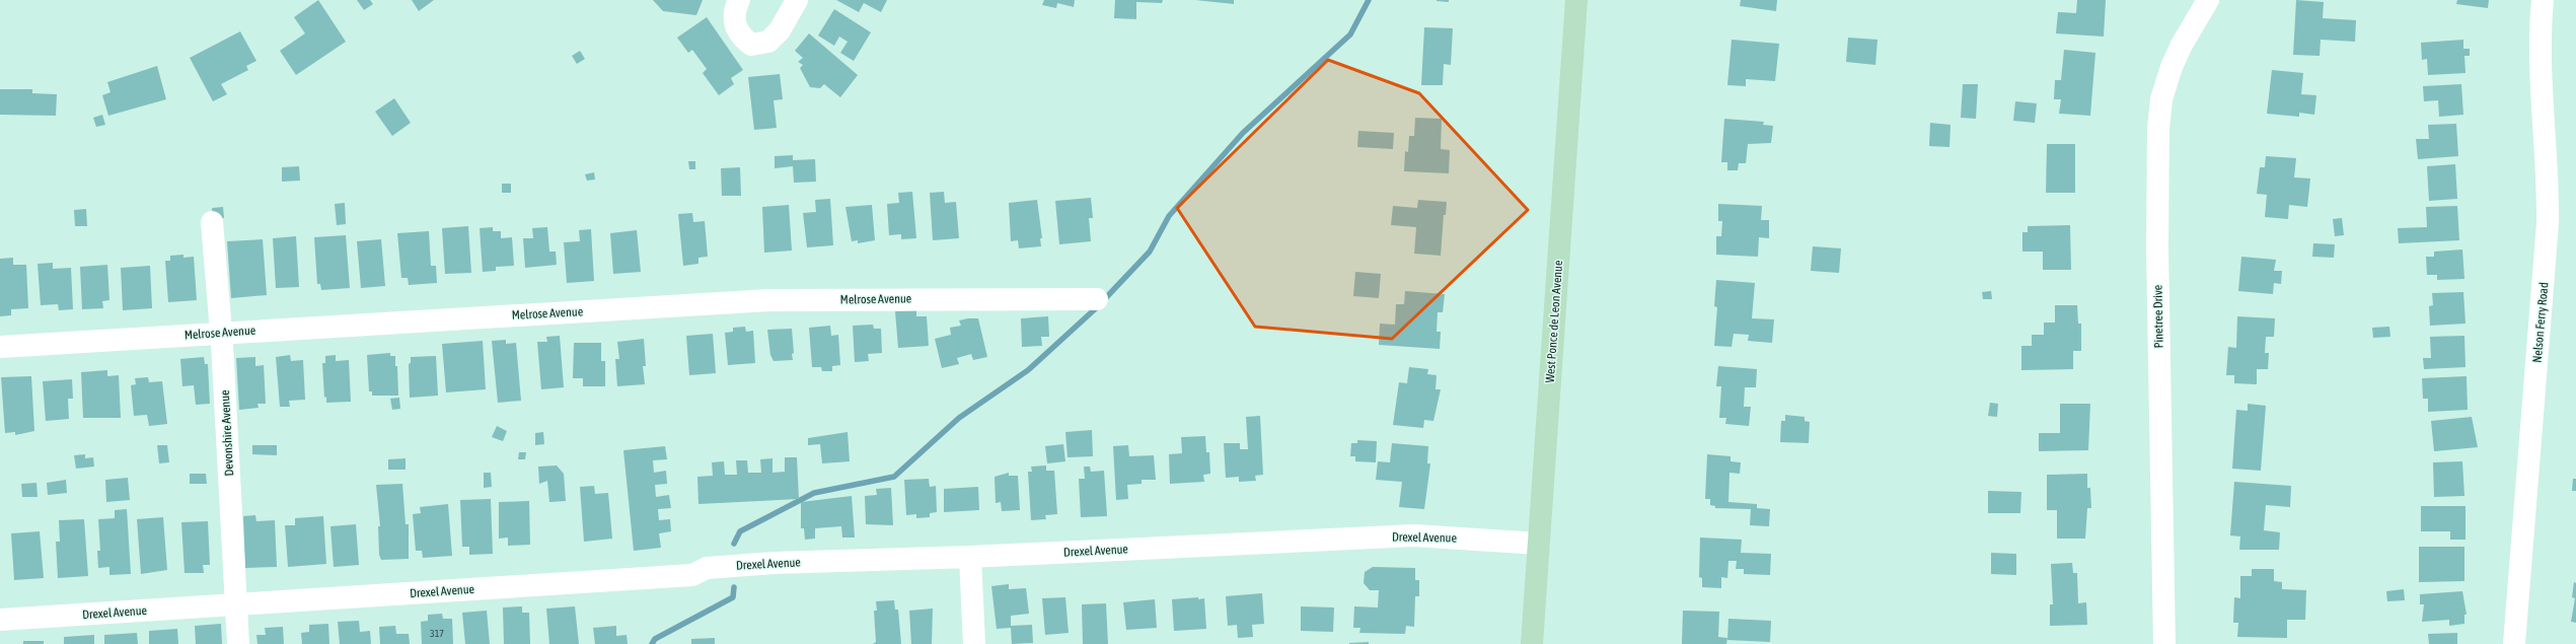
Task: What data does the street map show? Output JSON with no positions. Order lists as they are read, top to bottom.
{
  "streets": {
    "main road": ["West Ponce de Leon Avenue"],
    "street": [
      "Melrose Avenue",
      "Pinetree Drive",
      "Nelson Ferry Road",
      "Devonshire Avenue",
      "Drexel Avenue"
    ]
  },
  "crossings": [
    ["Melrose Avenue", "Devonshire Avenue"],
    ["West Ponce de Leon Avenue", "Drexel Avenue"],
    ["Devonshire Avenue", "Drexel Avenue"]
  ],
  "house_numbers": ["317"]
}
